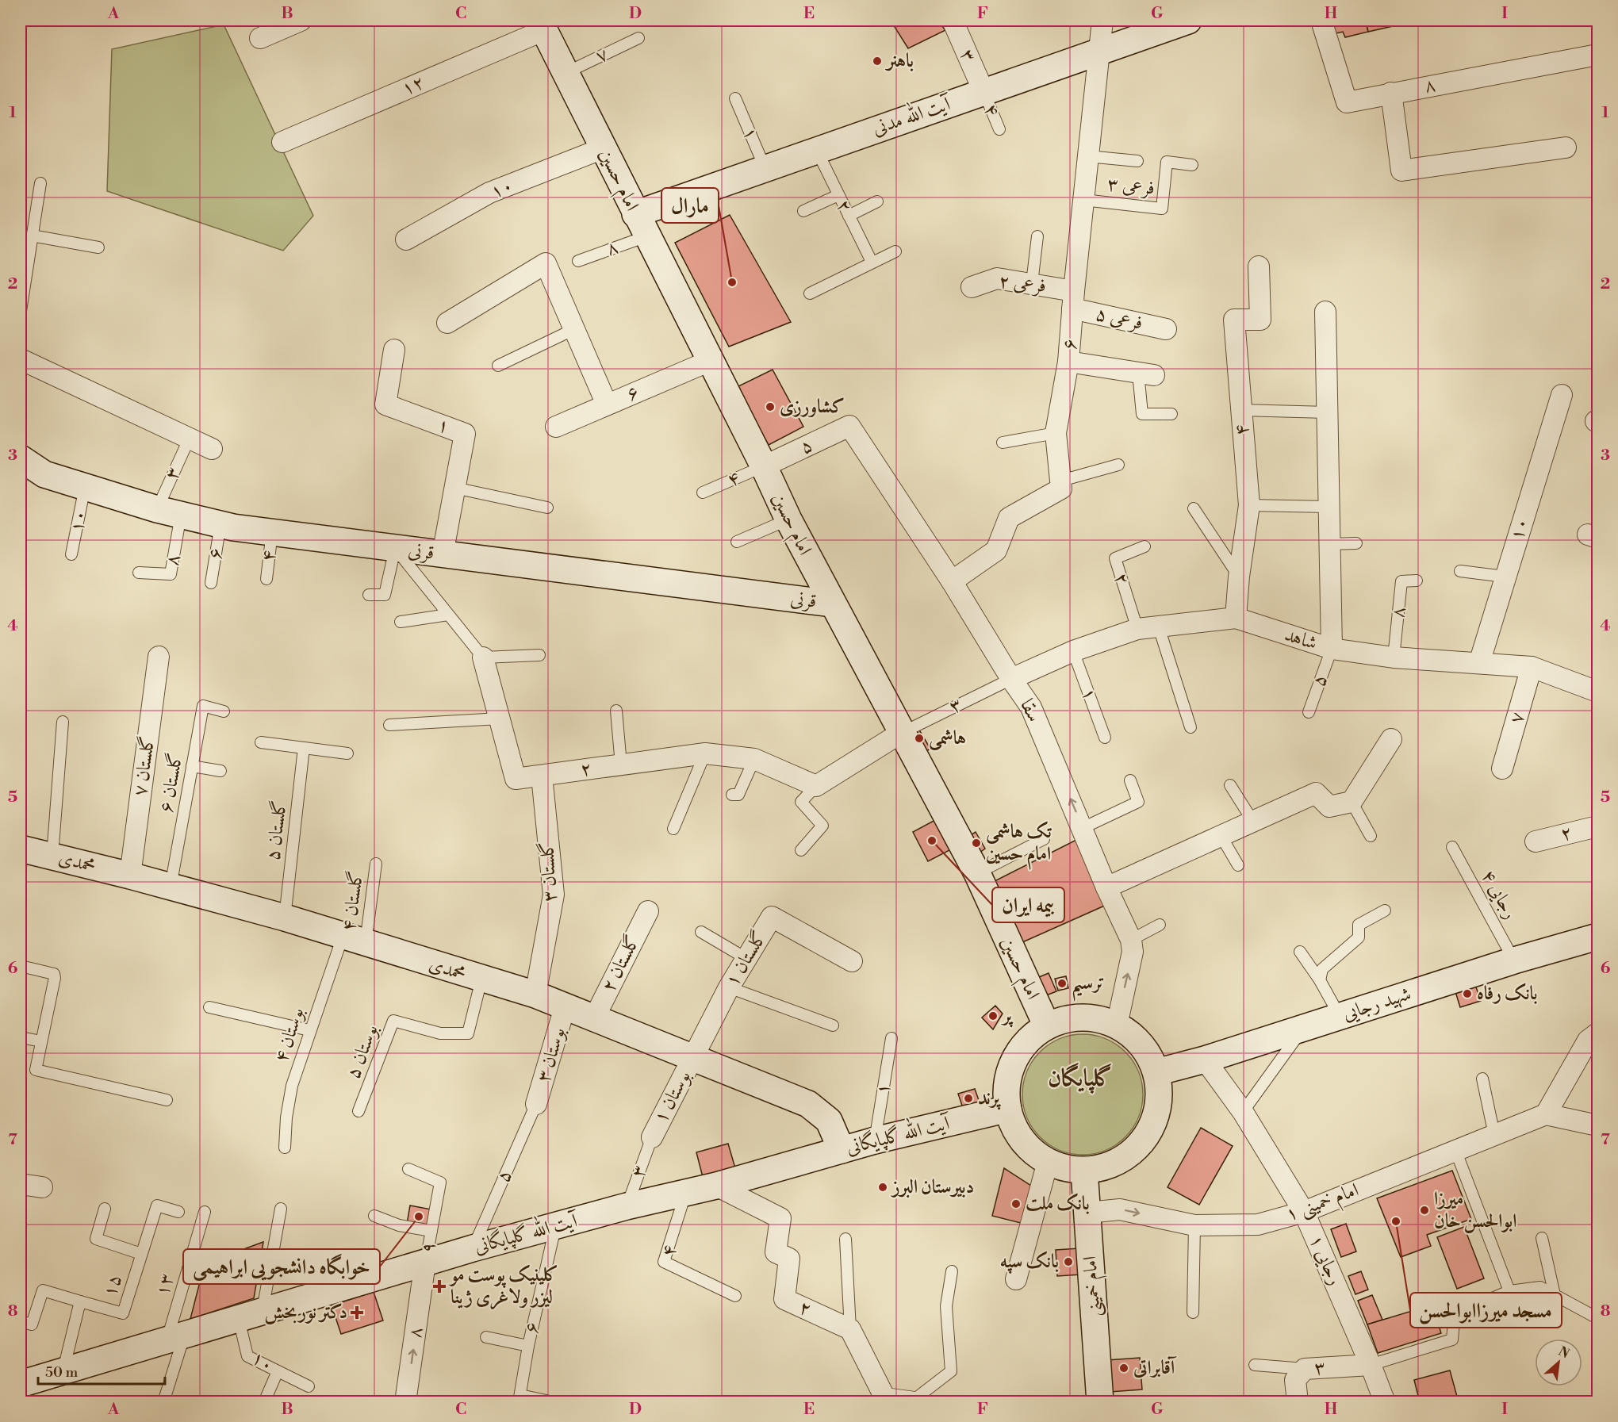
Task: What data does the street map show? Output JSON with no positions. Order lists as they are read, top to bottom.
{
  "streets": {
    "main road": [
      "آیت الله مدنی",
      "امام حسین",
      "قرنی",
      "محمدی",
      "شهید رجایی",
      "آیت الله گلپایگانی",
      "امام خمینی"
    ],
    "street": [
      "۷",
      "۳",
      "۱۲",
      "۸",
      "۴",
      "۱",
      "۱۰",
      "۲",
      "فرعی ۲",
      "فرعی ۵",
      "۶",
      "۵",
      "شاهد",
      "سقا",
      "گلستان ۷",
      "گلستان ۳",
      "گلستان ۱",
      "گلستان ۲",
      "بوستان ۳",
      "بوستان ۱",
      "امام خمینی ۱",
      "رجایی ۱"
    ],
    "lane": [
      "فرعی ۳",
      "گلستان ۶",
      "گلستان ۵",
      "رجایی ۴",
      "گلستان ۴",
      "بوستان ۴",
      "بوستان ۵",
      "۹",
      "۱۳",
      "۱۵"
    ]
  },
  "crossings": [
    ["۷", "امام حسین"],
    ["۷", "شاهد"],
    ["۳", "۸"],
    ["۳", "۴"],
    ["۳", "آیت الله مدنی"],
    ["۳", "امام حسین"],
    ["۳", "قرنی"],
    ["۳", "شاهد"],
    ["۳", "سقا"],
    ["۳", "بوستان ۱"],
    ["۳", "آیت الله گلپایگانی"],
    ["۳", "رجایی ۱"],
    ["۱۲", "امام حسین"],
    ["۸", "آیت الله مدنی"],
    ["۸", "امام حسین"],
    ["۸", "قرنی"],
    ["۸", "شاهد"],
    ["۸", "آیت الله گلپایگانی"],
    ["۸", "۹"],
    ["۴", "آیت الله مدنی"],
    ["۴", "امام حسین"],
    ["۴", "۵"],
    ["۴", "قرنی"],
    ["۴", "شاهد"],
    ["۴", "آیت الله گلپایگانی"],
    ["آیت الله مدنی", "۱"],
    ["آیت الله مدنی", "امام حسین"],
    ["آیت الله مدنی", "۲"],
    ["آیت الله مدنی", "۶"],
    ["۱", "قرنی"],
    ["۱", "شاهد"],
    ["۱", "آیت الله گلپایگانی"],
    ["امام حسین", "۱۰"],
    ["امام حسین", "۶"],
    ["امام حسین", "۵"],
    ["امام حسین", "قرنی"],
    ["امام حسین", "سقا"],
    ["امام حسین", "شهید رجایی"],
    ["امام حسین", "آیت الله گلپایگانی"],
    ["امام حسین", "امام خمینی"],
    ["فرعی ۳", "۶"],
    ["۱۰", "قرنی"],
    ["۱۰", "شاهد"],
    ["۱۰", "آیت الله گلپایگانی"],
    ["۲", "قرنی"],
    ["۲", "شاهد"],
    ["۲", "گلستان ۳"],
    ["۲", "آیت الله گلپایگانی"],
    ["فرعی ۲", "فرعی ۵"],
    ["فرعی ۲", "۶"],
    ["فرعی ۵", "۶"],
    ["۶", "قرنی"],
    ["۶", "آیت الله گلپایگانی"],
    ["۵", "شاهد"],
    ["۵", "سقا"],
    ["۵", "بوستان ۳"],
    ["۵", "آیت الله گلپایگانی"],
    ["شاهد", "سقا"],
    ["سقا", "شهید رجایی"],
    ["سقا", "آیت الله گلپایگانی"],
    ["سقا", "امام خمینی"],
    ["گلستان ۷", "محمدی"],
    ["گلستان ۶", "محمدی"],
    ["گلستان ۵", "محمدی"],
    ["محمدی", "گلستان ۳"],
    ["محمدی", "گلستان ۴"],
    ["محمدی", "گلستان ۱"],
    ["محمدی", "گلستان ۲"],
    ["محمدی", "بوستان ۴"],
    ["محمدی", "بوستان ۵"],
    ["محمدی", "بوستان ۳"],
    ["محمدی", "بوستان ۱"],
    ["محمدی", "آیت الله گلپایگانی"],
    ["رجایی ۴", "شهید رجایی"],
    ["گلستان ۴", "بوستان ۴"],
    ["گلستان ۱", "بوستان ۱"],
    ["شهید رجایی", "آیت الله گلپایگانی"],
    ["شهید رجایی", "رجایی ۱"],
    ["شهید رجایی", "امام خمینی"],
    ["آیت الله گلپایگانی", "۹"],
    ["آیت الله گلپایگانی", "۱۳"],
    ["آیت الله گلپایگانی", "۱۵"],
    ["آیت الله گلپایگانی", "امام خمینی"],
    ["امام خمینی ۱", "رجایی ۱"],
    ["امام خمینی ۱", "امام خمینی"]
  ],
  "one_way": ["سقا"],
  "districts": ["گلپایگان"],
  "places": {
    "other": [
      "باهنر",
      "مارال",
      "کشاورزی",
      "هاشمی",
      "بیمه ایران",
      "تک هاشمی امام حسین",
      "ترسیم",
      "بانک رفاه",
      "پر",
      "پرند",
      "دبیرستان البرز",
      "بانک ملت",
      "میرزا ابوالحسن خان",
      "خوابگاه دانشجویی ابراهیمی",
      "مسجد میرزاابوالحسن",
      "بانک سپه",
      "آقابراتی"
    ],
    "health": ["کلینیک پوست مو لیزر ولاغری ژینا", "دکتر نوربخش"]
  },
  "scale_bar": "50 m",
  "north": "top right",
  "grid": {
    "columns": [
      "A",
      "B",
      "C",
      "D",
      "E",
      "F",
      "G",
      "H",
      "I"
    ],
    "rows": [
      "1",
      "2",
      "3",
      "4",
      "5",
      "6",
      "7",
      "8"
    ]
  }
}
